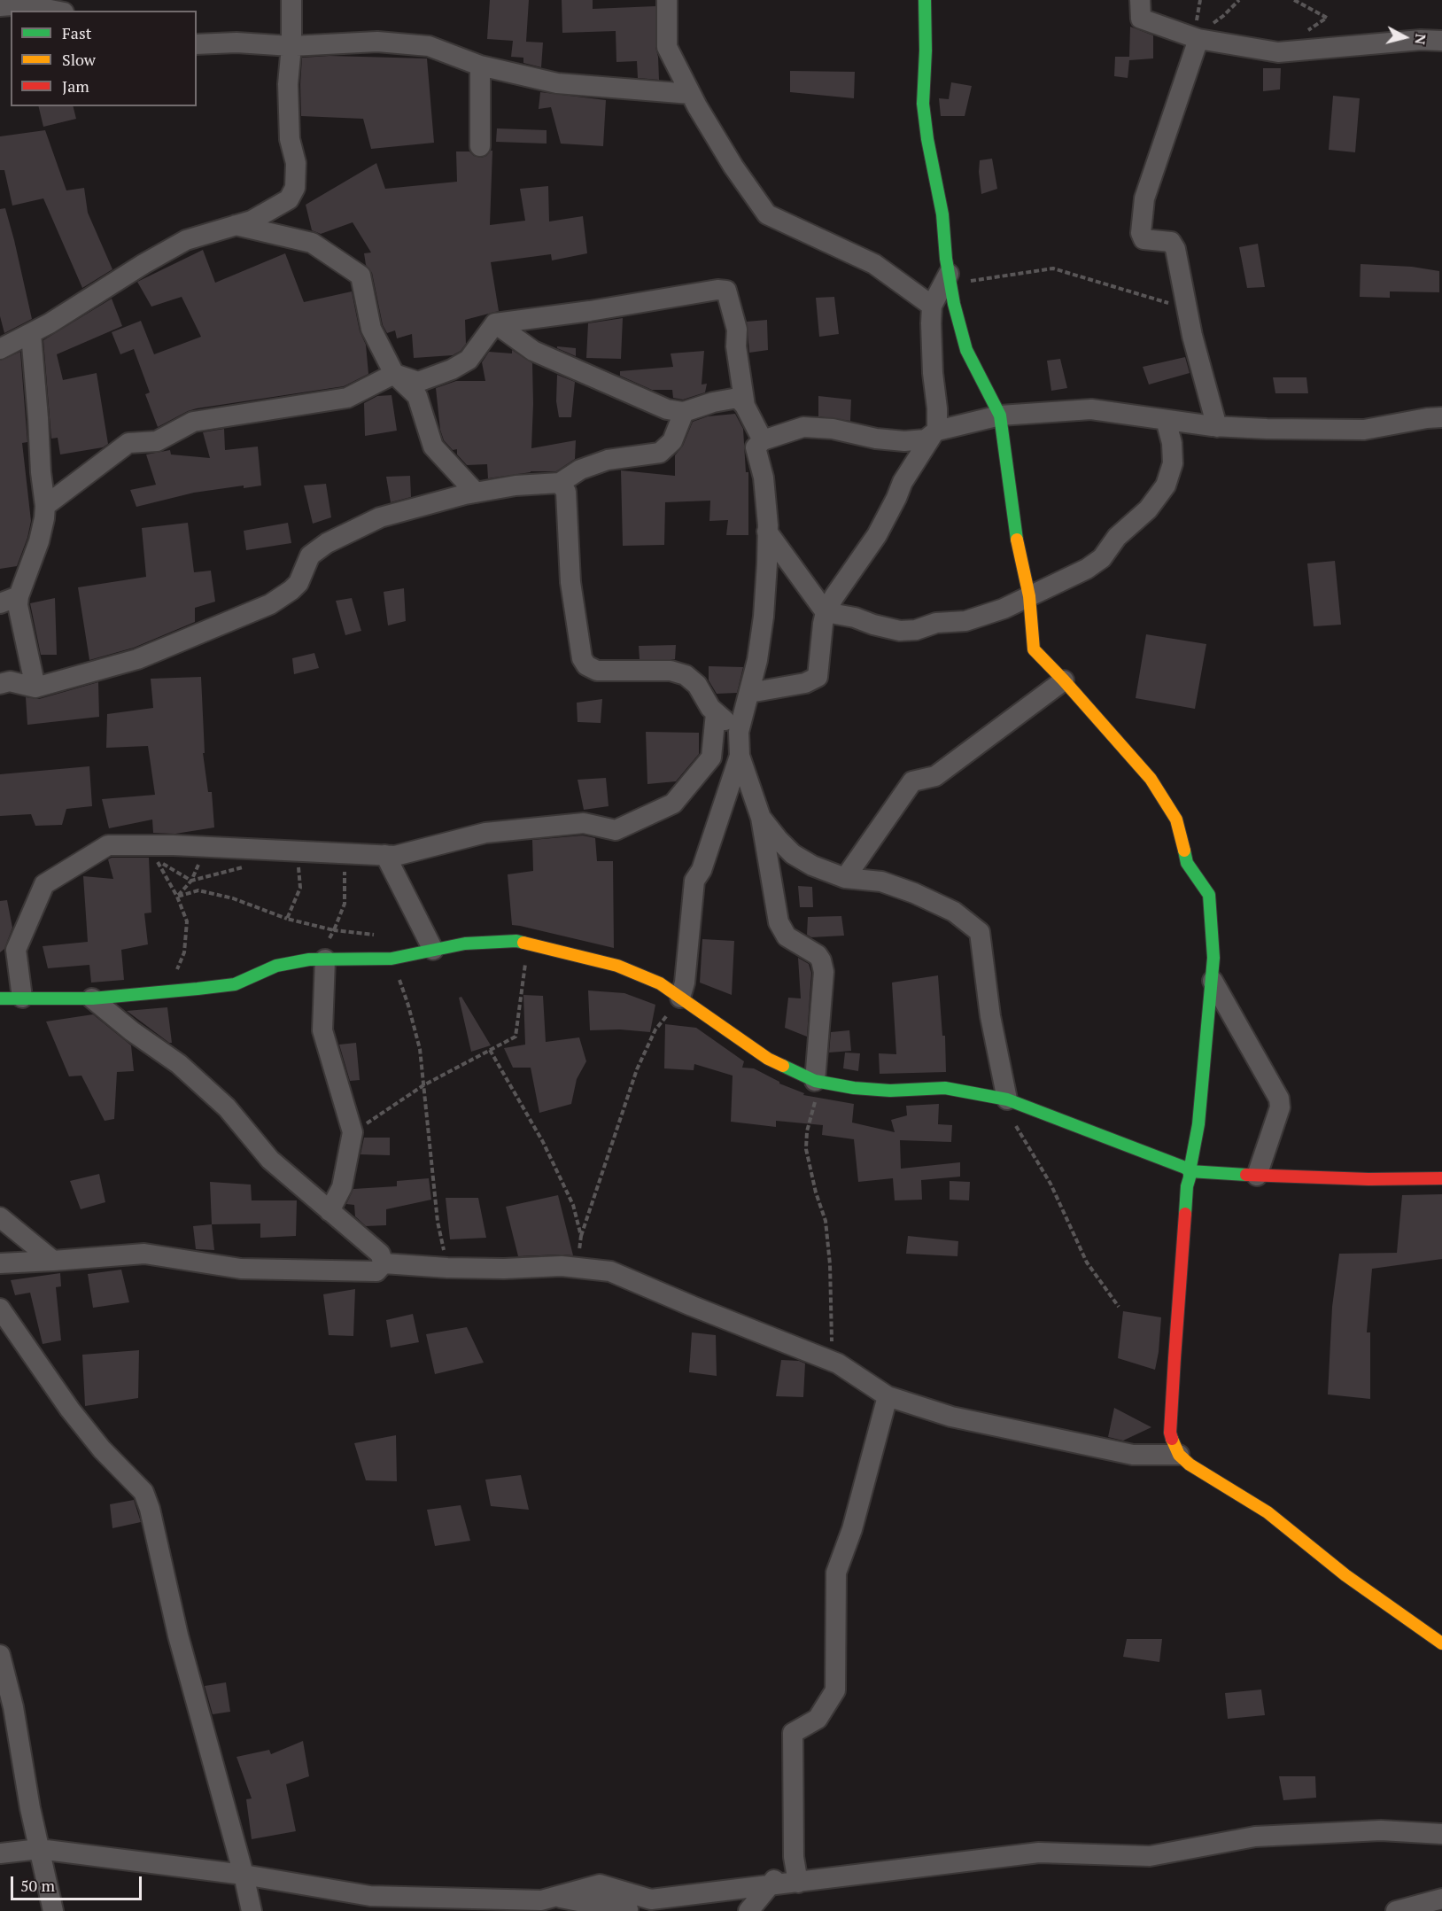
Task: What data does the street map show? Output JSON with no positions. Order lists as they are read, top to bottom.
{
  "legend": ["Fast", "Slow", "Jam"],
  "scale_bar": "50 m",
  "north": "right"
}
